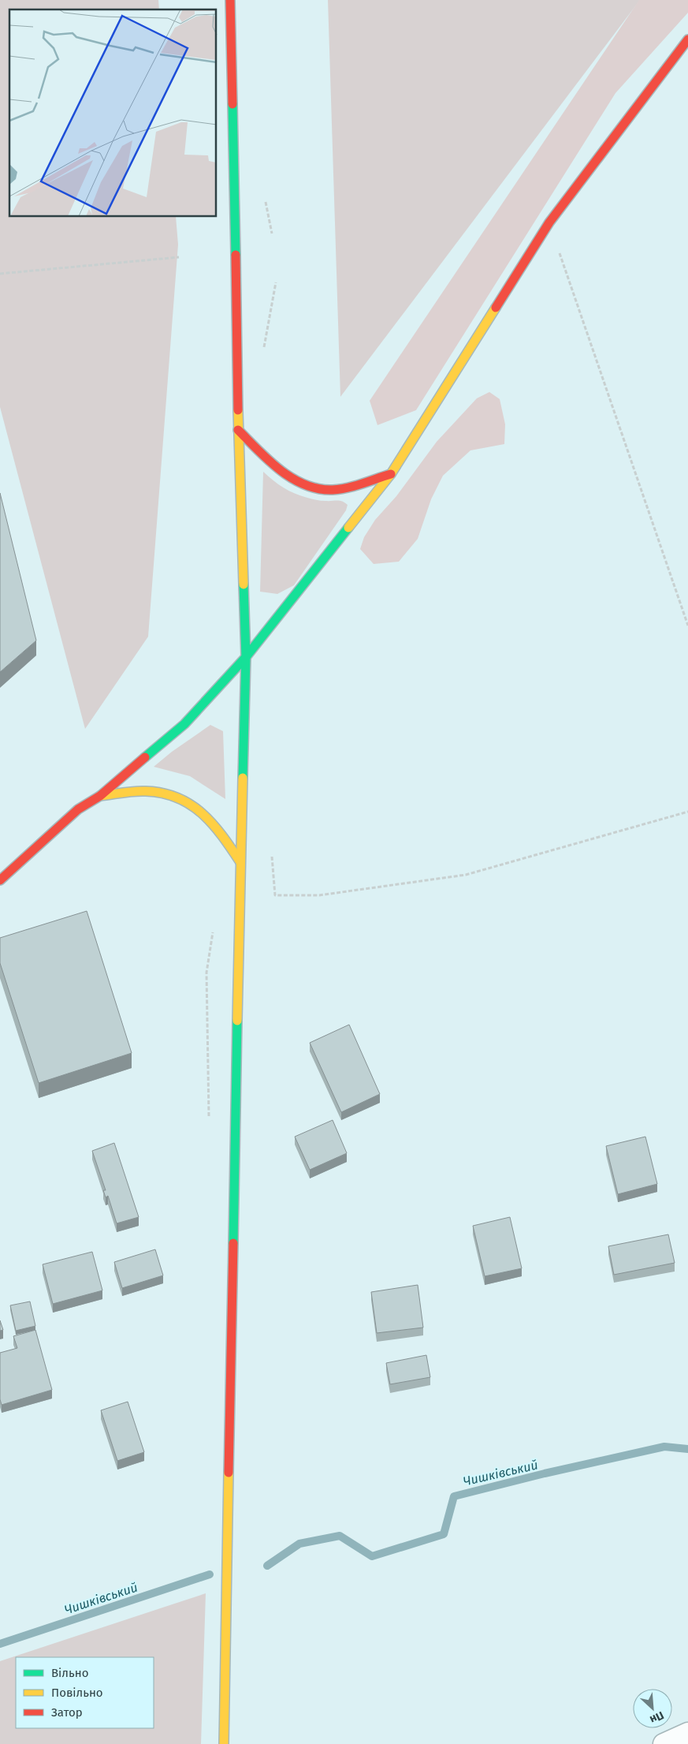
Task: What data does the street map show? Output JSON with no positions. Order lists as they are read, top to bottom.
{
  "water": ["Чишківський"],
  "legend": ["Вільно", "Повільно", "Затор"],
  "north": "bottom right"
}
